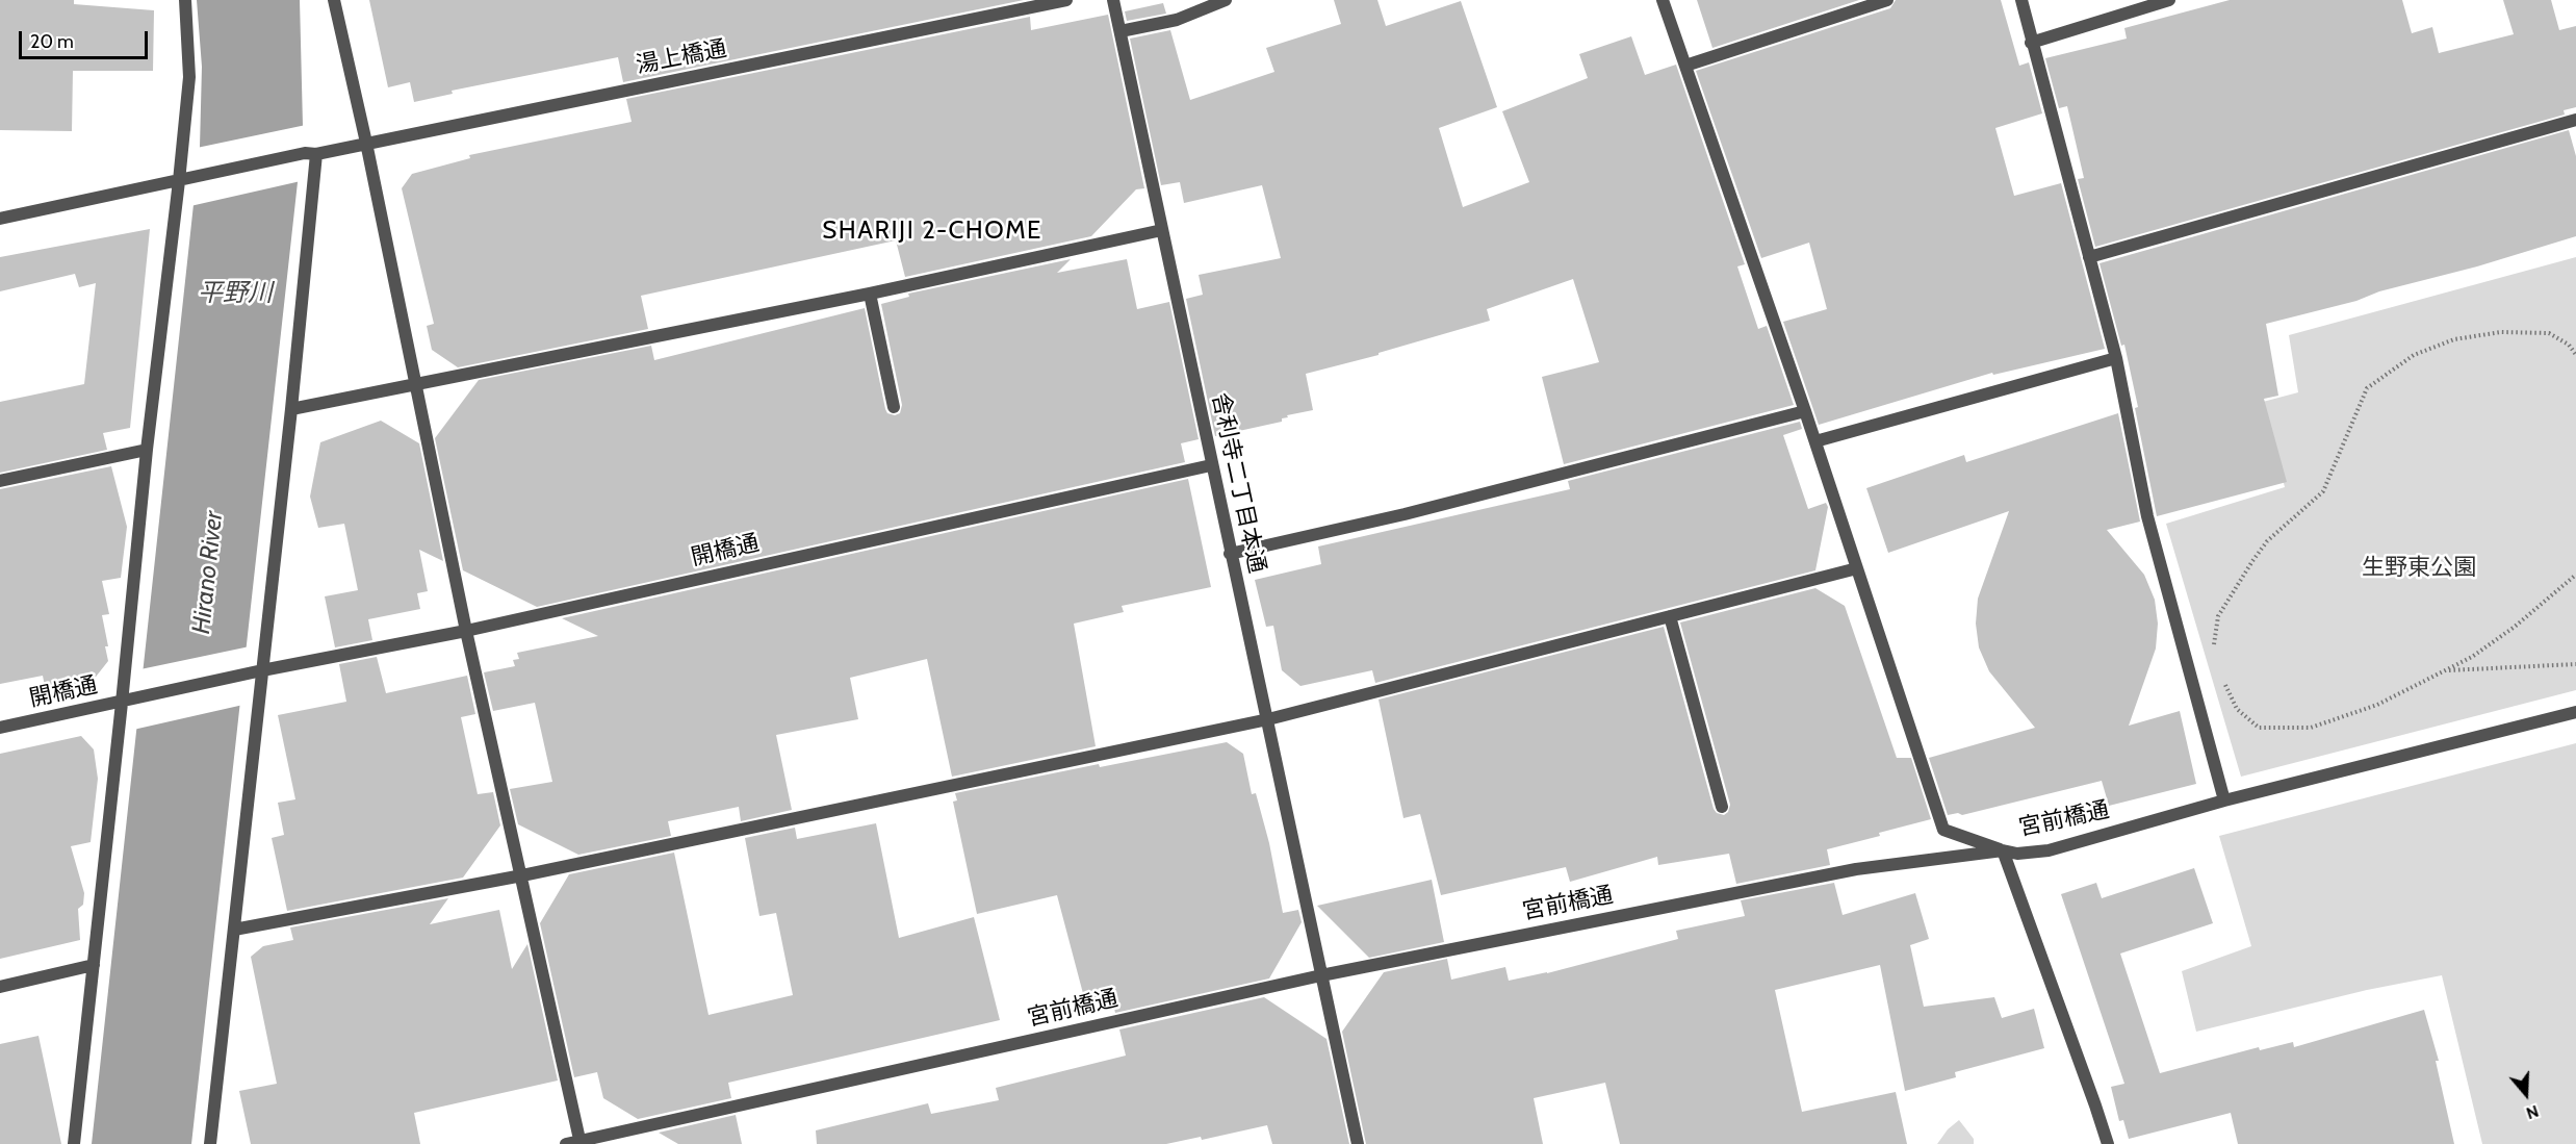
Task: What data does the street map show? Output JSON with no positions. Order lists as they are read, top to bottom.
{
  "streets": {
    "street": [
      "湯上橋通",
      "舎利寺二丁目本通",
      "開橋通",
      "宮前橋通"
    ]
  },
  "crossings": [
    ["舎利寺二丁目本通", "開橋通"],
    ["舎利寺二丁目本通", "宮前橋通"]
  ],
  "districts": ["SHARIJI 2-CHOME"],
  "water": ["平野川", "Hirano River"],
  "parks": ["生野東公園"],
  "scale_bar": "20 m",
  "north": "bottom"
}
